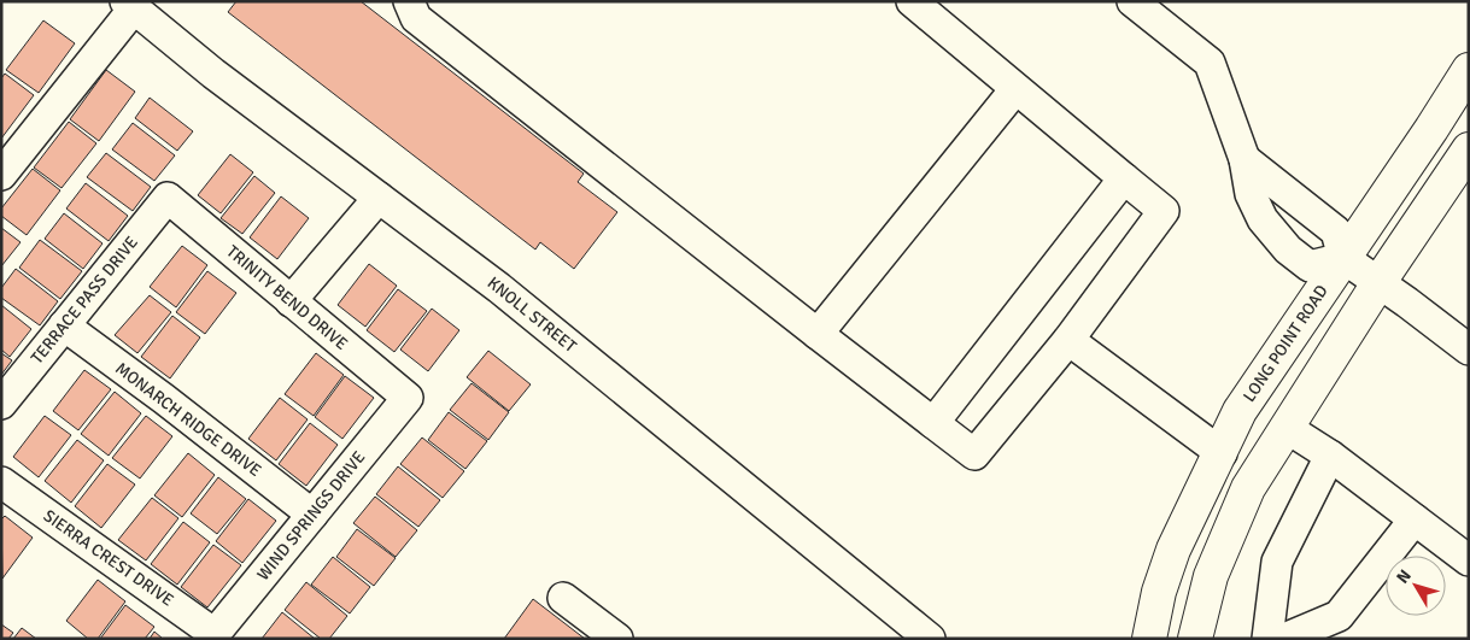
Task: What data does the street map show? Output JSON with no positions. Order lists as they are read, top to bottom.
{
  "streets": {
    "main road": ["LONG POINT ROAD"],
    "street": [
      "TRINITY BEND DRIVE",
      "TERRACE PASS DRIVE",
      "KNOLL STREET",
      "MONARCH RIDGE DRIVE",
      "WIND SPRINGS DRIVE",
      "SIERRA CREST DRIVE"
    ]
  },
  "crossings": [
    ["TRINITY BEND DRIVE", "TERRACE PASS DRIVE"],
    ["TRINITY BEND DRIVE", "WIND SPRINGS DRIVE"],
    ["TERRACE PASS DRIVE", "MONARCH RIDGE DRIVE"],
    ["MONARCH RIDGE DRIVE", "WIND SPRINGS DRIVE"],
    ["WIND SPRINGS DRIVE", "SIERRA CREST DRIVE"]
  ],
  "north": "top left"
}
